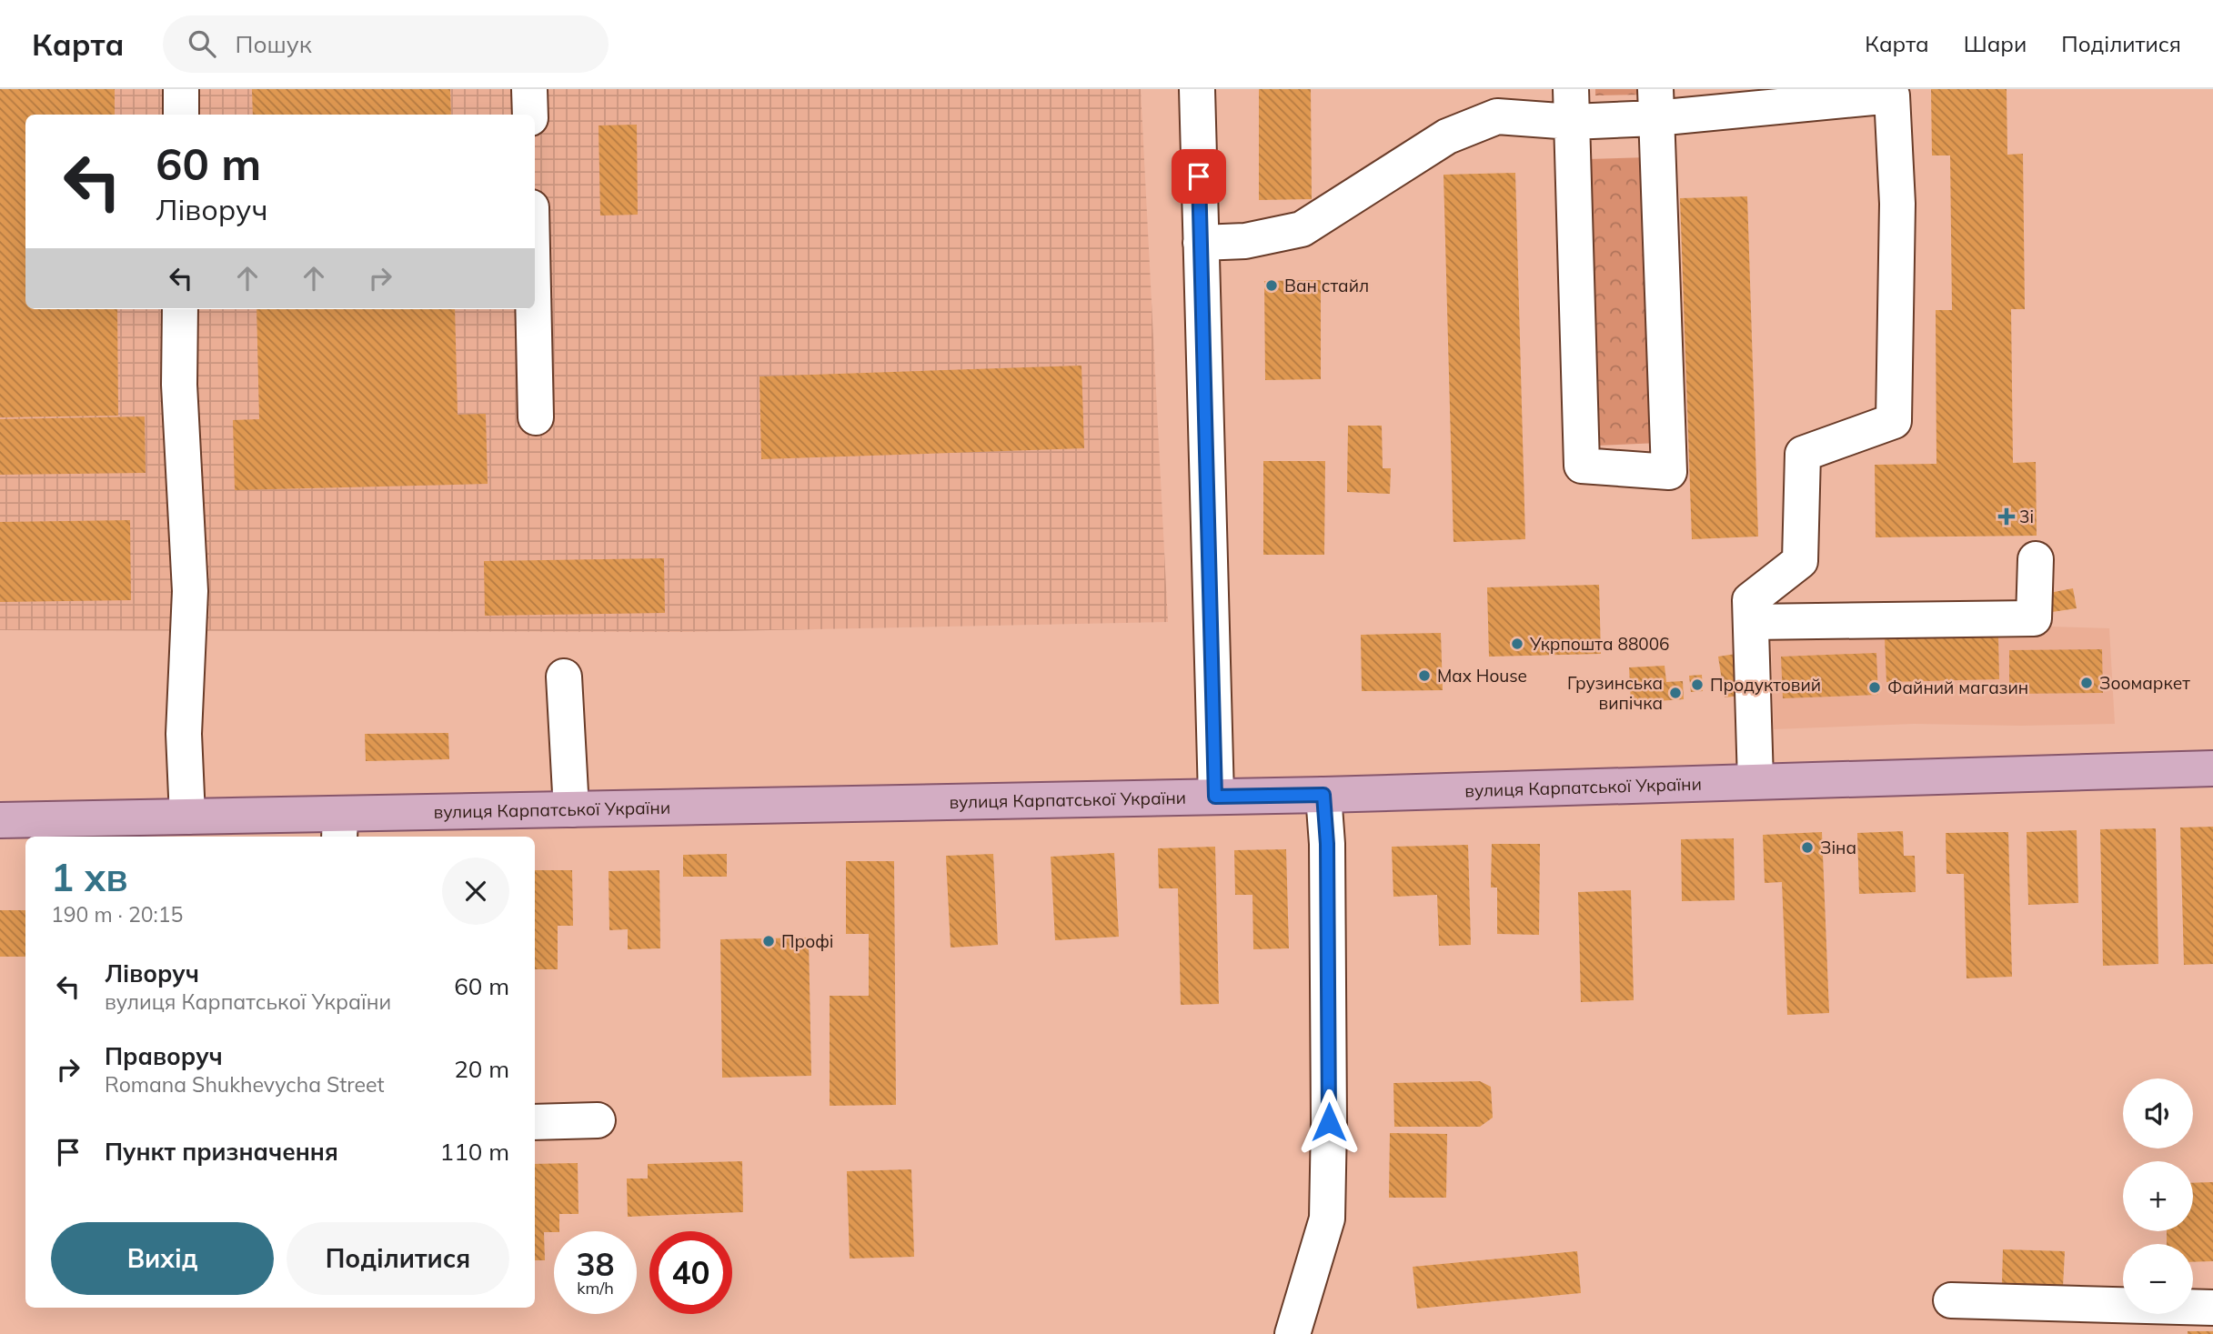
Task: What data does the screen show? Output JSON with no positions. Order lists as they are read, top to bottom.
{
  "streets": {
    "main road": ["вулиця Карпатської України"]
  },
  "places": {
    "other": [
      "Ван стайл",
      "Укрпошта 88006",
      "Max House",
      "Зоомаркет",
      "Продуктовий",
      "Файний магазин",
      "Грузинська випічка",
      "Зіна",
      "Профі"
    ],
    "health": ["3i"]
  },
  "page": {
    "header": "Карта",
    "search": "Пошук",
    "nav": ["Карта", "Шари", "Поділитися"],
    "turn": ["60 m", "Ліворуч"],
    "heading": ["1 хв", "190 m · 20:15"],
    "list": [
      {
        "name": "Ліворуч",
        "note": "вулиця Карпатської України",
        "value": "60 m"
      },
      {
        "name": "Праворуч",
        "note": "Romana Shukhevycha Street",
        "value": "20 m"
      },
      {
        "name": "Пункт призначення",
        "value": "110 m"
      }
    ],
    "map_buttons": ["+", "−"],
    "buttons": ["Вихід", "Поділитися"],
    "speed": "38 km/h",
    "limit": "40"
  }
}
